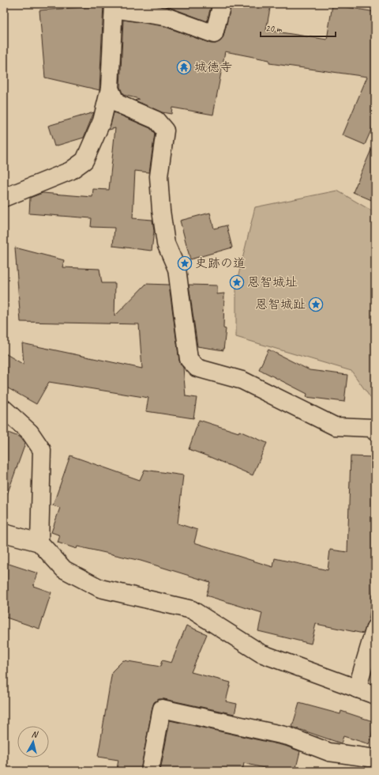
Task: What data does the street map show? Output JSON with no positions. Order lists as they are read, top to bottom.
{
  "places": {
    "temple": ["城徳寺"],
    "place": ["史跡の道", "恩智城址", "恩智城趾"]
  },
  "scale_bar": "20 m",
  "north": "top"
}
